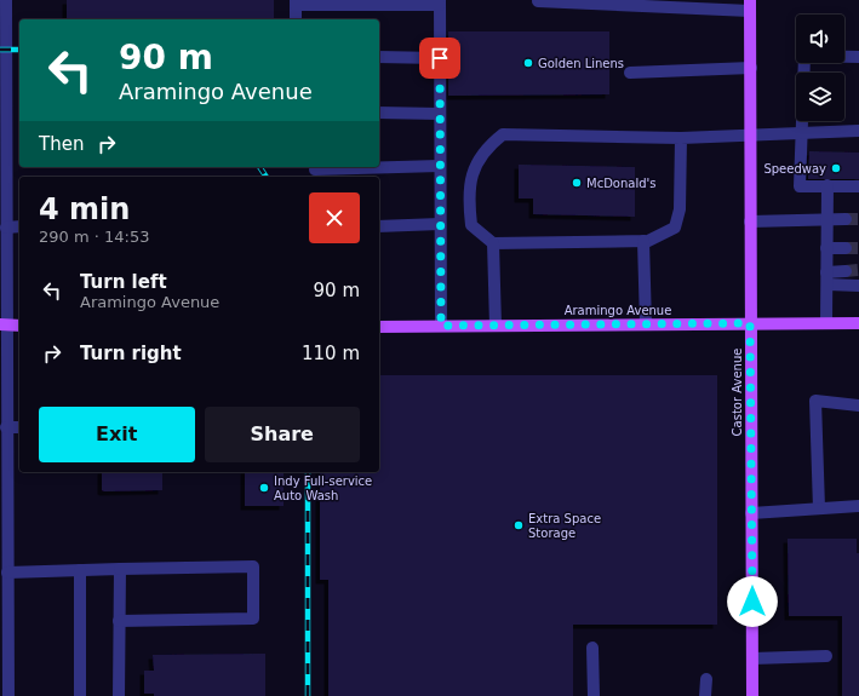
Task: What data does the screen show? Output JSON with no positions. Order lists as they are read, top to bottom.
{
  "streets": {
    "main road": ["Aramingo Avenue", "Castor Avenue"]
  },
  "crossings": [
    ["Aramingo Avenue", "Castor Avenue"]
  ],
  "places": [
    "Golden Linens",
    "Speedway",
    "McDonald's",
    "Indy Full-service Auto Wash",
    "Extra Space Storage"
  ],
  "page": {
    "turn": ["90 m", "Aramingo Avenue"],
    "then": "Then",
    "heading": ["4 min", "290 m · 14:53"],
    "list": [
      {
        "name": "Turn left",
        "note": "Aramingo Avenue",
        "value": "90 m"
      },
      {
        "name": "Turn right",
        "value": "110 m"
      }
    ],
    "buttons": ["Exit", "Share"]
  }
}
